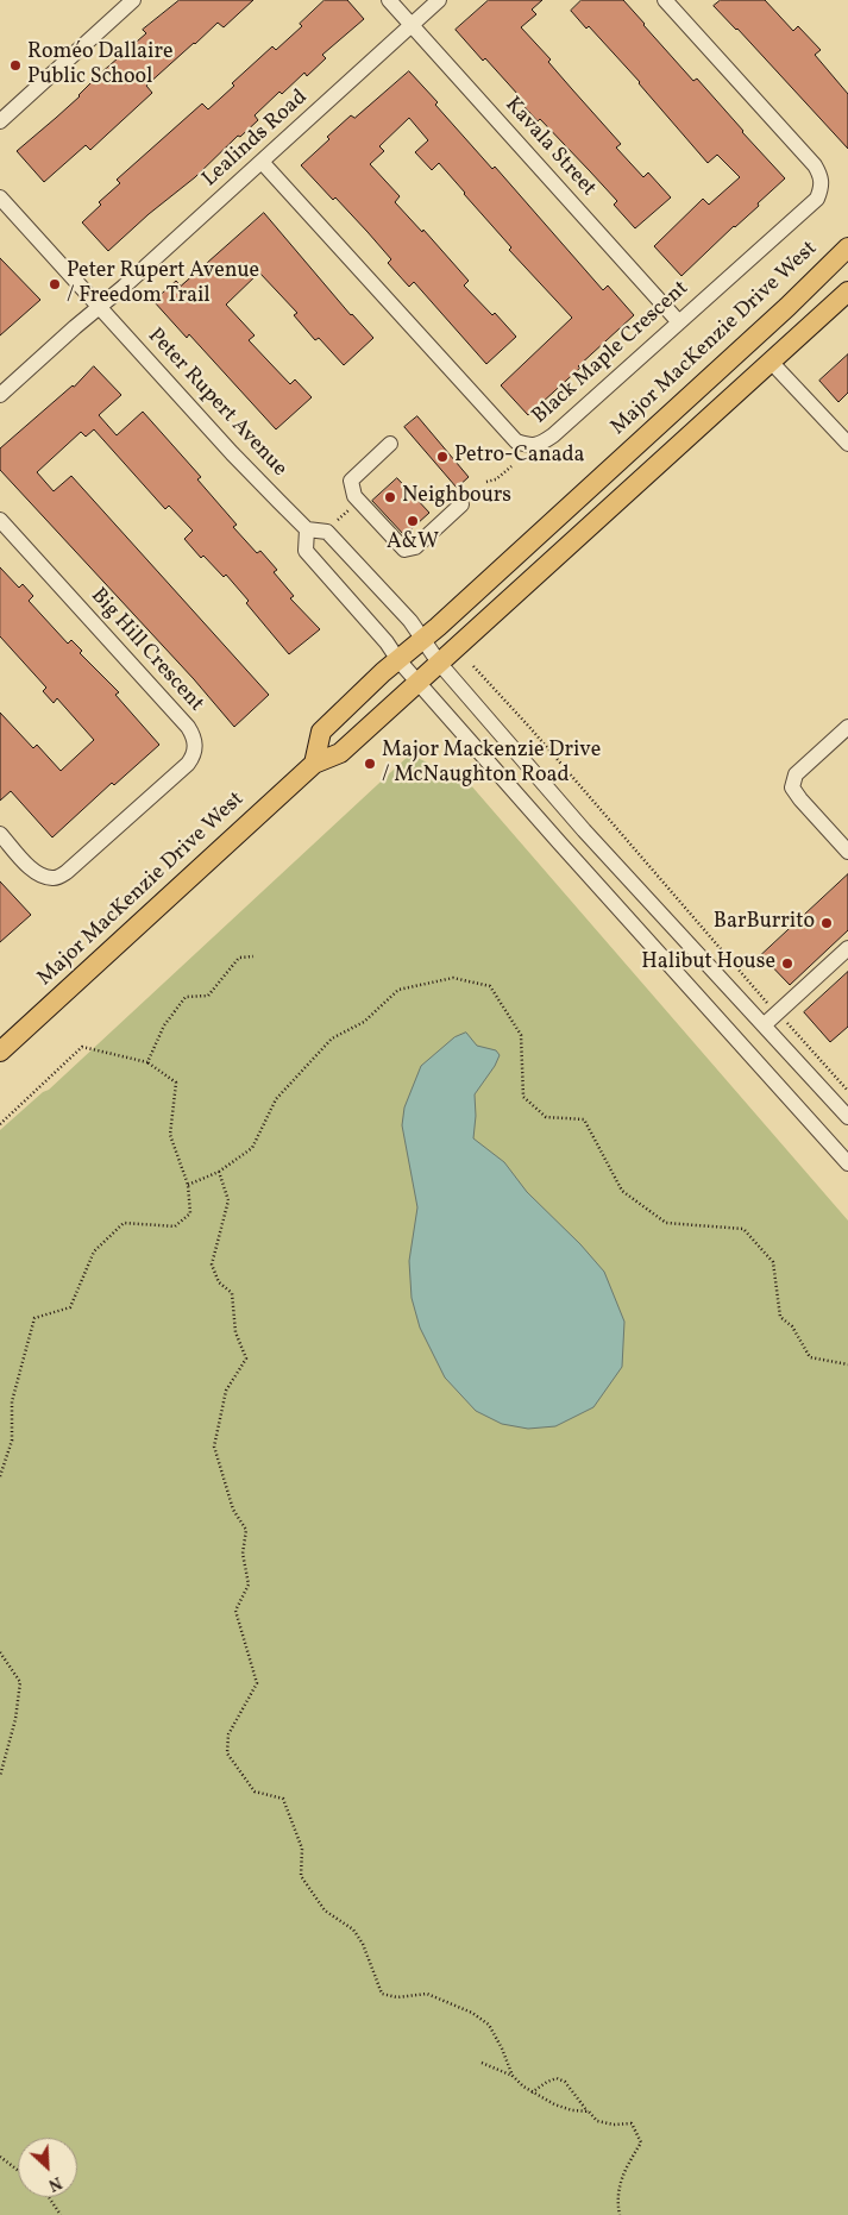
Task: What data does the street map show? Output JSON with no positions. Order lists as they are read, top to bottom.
{
  "streets": {
    "main road": ["Major MacKenzie Drive West"],
    "street": [
      "Lealinds Road",
      "Kavala Street",
      "Black Maple Crescent",
      "Peter Rupert Avenue",
      "Big Hill Crescent"
    ]
  },
  "crossings": [
    ["Lealinds Road", "Kavala Street"],
    ["Lealinds Road", "Black Maple Crescent"],
    ["Lealinds Road", "Peter Rupert Avenue"],
    ["Kavala Street", "Black Maple Crescent"],
    ["Major MacKenzie Drive West", "Peter Rupert Avenue"]
  ],
  "places": [
    "Roméo Dallaire Public School",
    "Peter Rupert Avenue / Freedom Trail",
    "Petro-Canada",
    "Neighbours",
    "A&W",
    "Major Mackenzie Drive / McNaughton Road",
    "BarBurrito",
    "Halibut House"
  ],
  "north": "bottom right"
}
